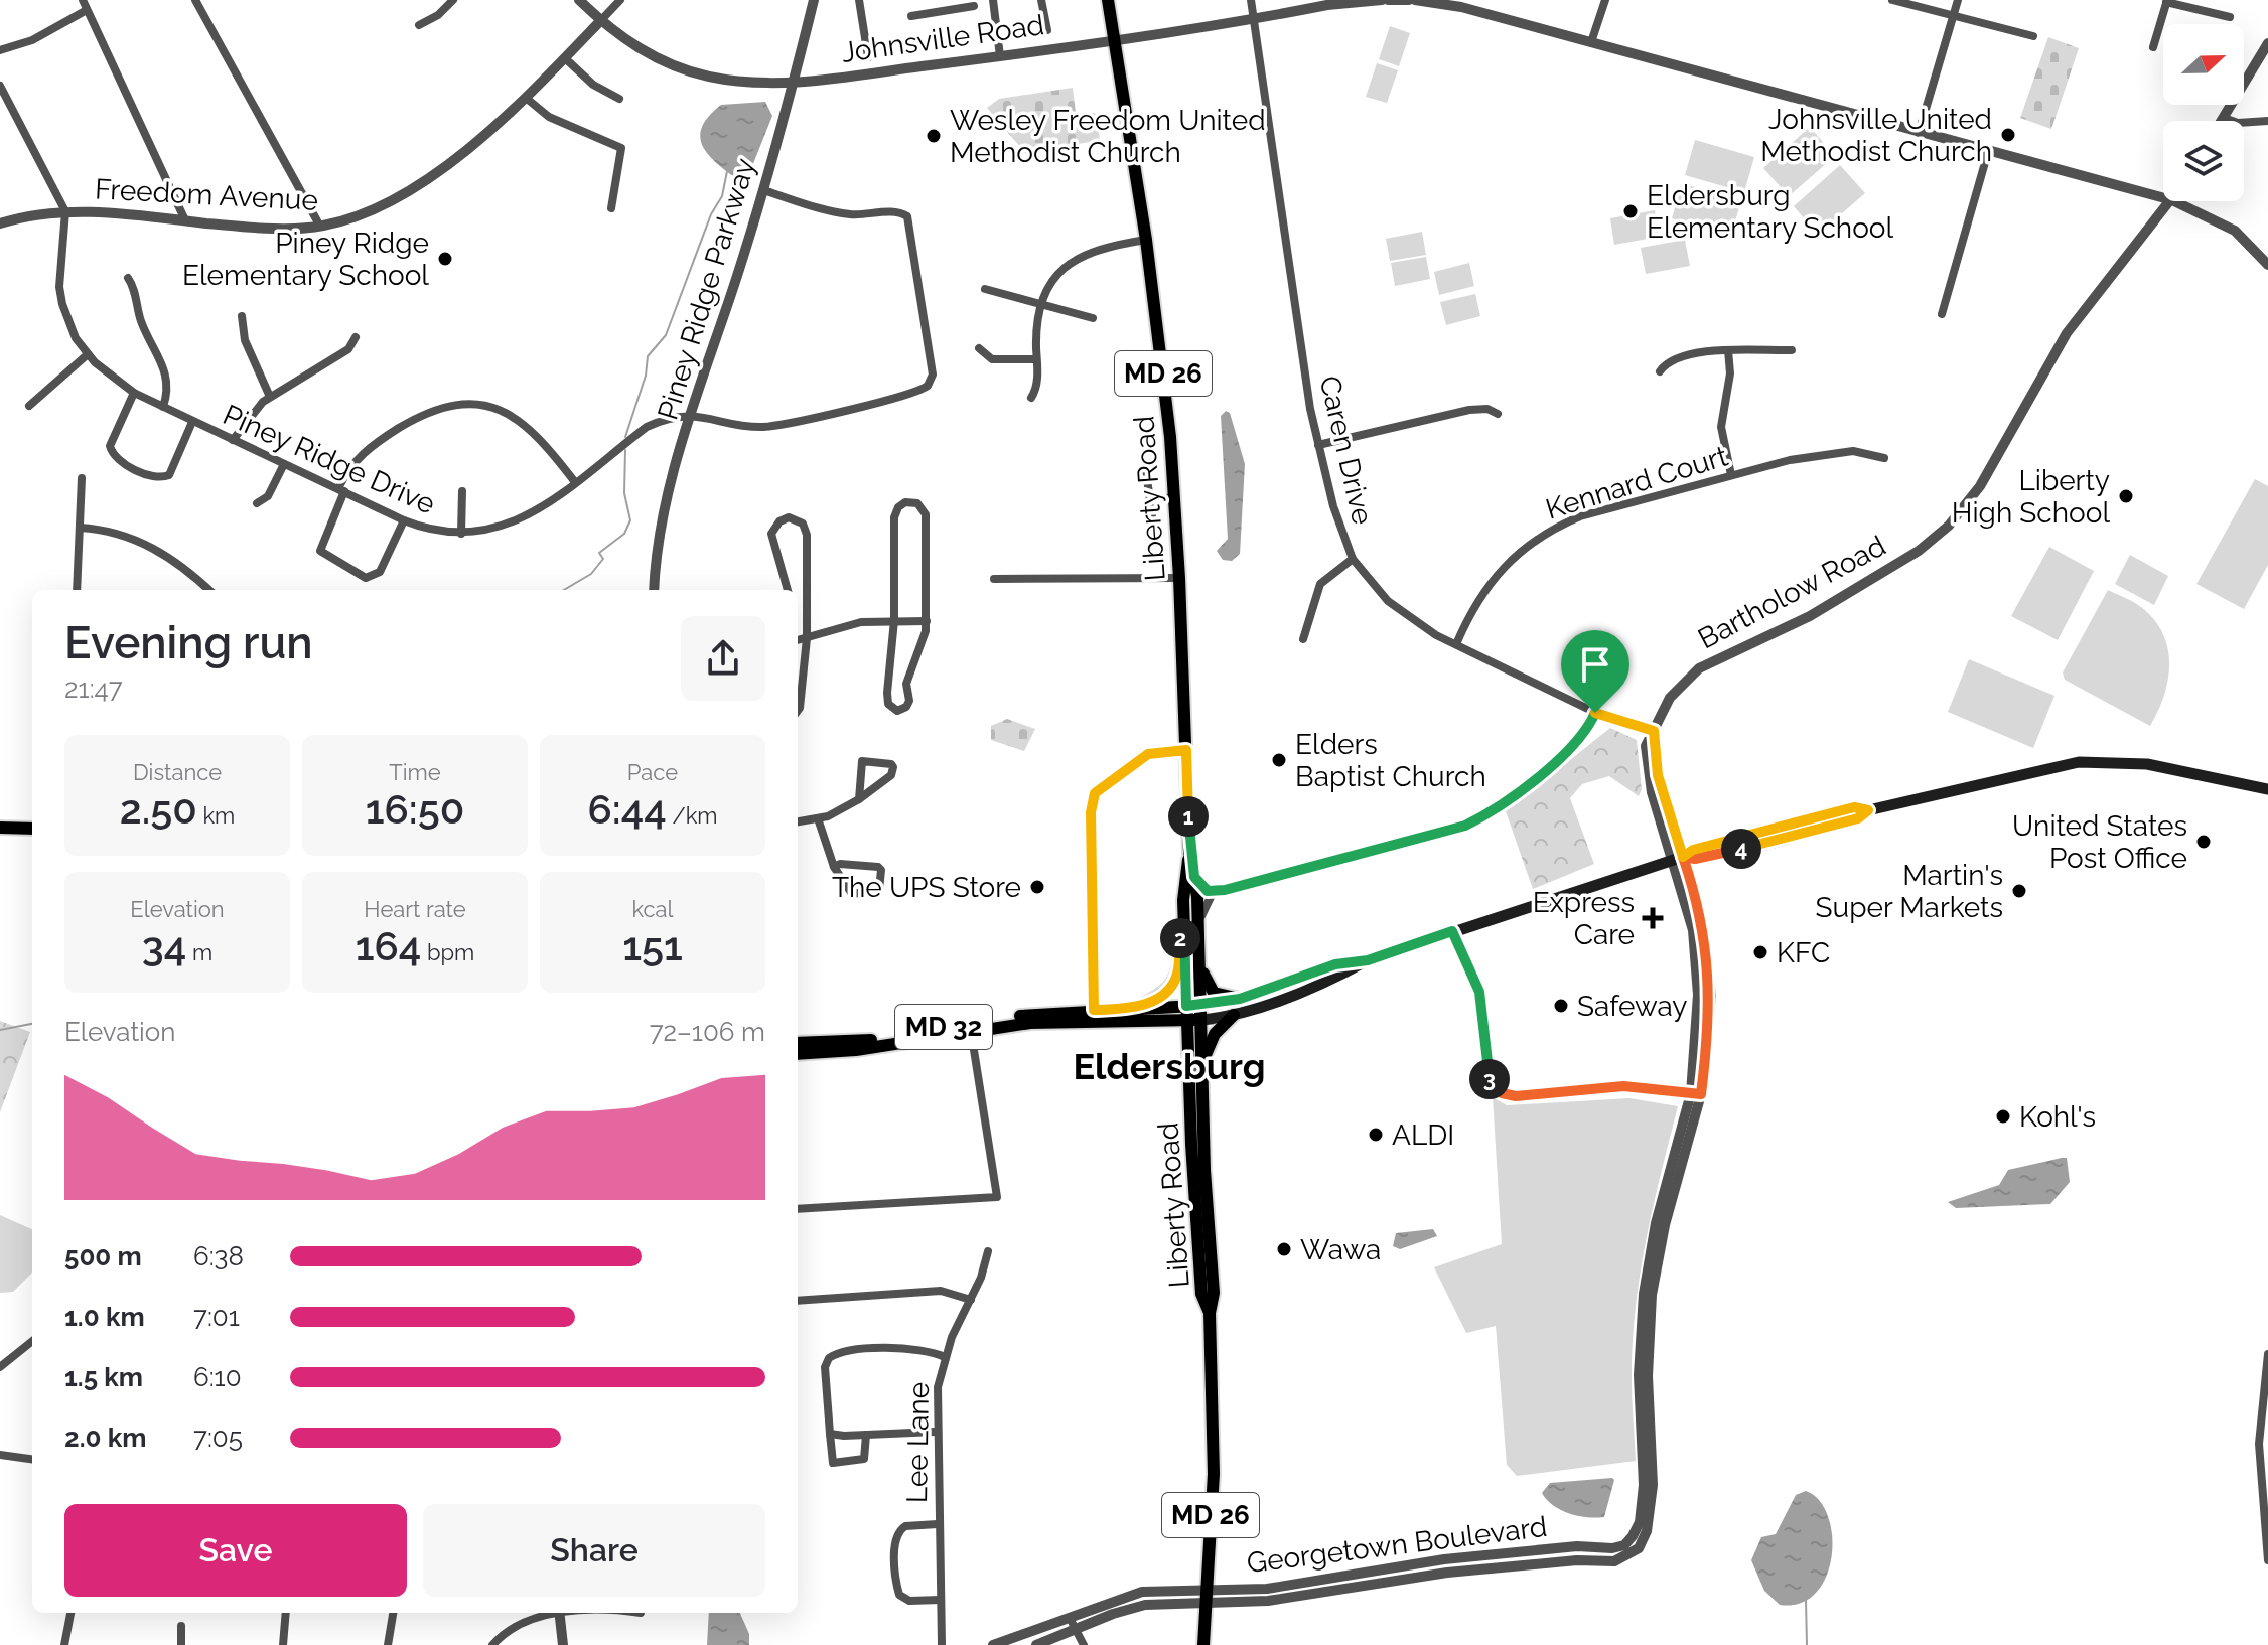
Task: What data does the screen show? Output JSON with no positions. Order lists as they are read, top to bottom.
{
  "streets": {
    "main road": ["MD 26", "Liberty Road", "MD 32"],
    "street": [
      "Johnsville Road",
      "Freedom Avenue",
      "Piney Ridge Parkway",
      "Caren Drive",
      "Piney Ridge Drive",
      "Kennard Court",
      "Bartholow Road",
      "Lee Lane",
      "Georgetown Boulevard"
    ]
  },
  "crossings": [
    ["Johnsville Road", "Freedom Avenue"],
    ["Johnsville Road", "Piney Ridge Parkway"],
    ["Johnsville Road", "Caren Drive"],
    ["Johnsville Road", "Liberty Road"],
    ["Freedom Avenue", "Piney Ridge Drive"],
    ["Piney Ridge Parkway", "Piney Ridge Drive"],
    ["Caren Drive", "Kennard Court"],
    ["Caren Drive", "Bartholow Road"],
    ["Liberty Road", "MD 32"],
    ["Liberty Road", "Georgetown Boulevard"],
    ["Bartholow Road", "MD 32"],
    ["Bartholow Road", "Georgetown Boulevard"],
    ["MD 32", "Georgetown Boulevard"]
  ],
  "districts": ["Eldersburg"],
  "places": {
    "other": [
      "Johnsville United Methodist Church",
      "Wesley Freedom United Methodist Church",
      "Eldersburg Elementary School",
      "Piney Ridge Elementary School",
      "Liberty High School",
      "Elders Baptist Church",
      "United States Post Office",
      "The UPS Store",
      "Martin's Super Markets",
      "KFC",
      "Safeway",
      "Kohl's",
      "ALDI",
      "Wawa"
    ],
    "health": ["Express Care"]
  },
  "north": "right",
  "page": {
    "heading": ["Evening run", "21:47"],
    "stats": [
      ["Distance", "2.50 km"],
      ["Time", "16:50"],
      ["Pace", "6:44 /km"],
      ["Elevation", "34 m"],
      ["Heart rate", "164 bpm"],
      ["kcal", "151"]
    ],
    "pins": [
      "1",
      "4",
      "2",
      "3"
    ],
    "chart": ["Elevation", "72–106 m"],
    "list": [
      {
        "name": "500 m",
        "note": "6:38"
      },
      {
        "name": "1.0 km",
        "note": "7:01"
      },
      {
        "name": "1.5 km",
        "note": "6:10"
      },
      {
        "name": "2.0 km",
        "note": "7:05"
      }
    ],
    "buttons": ["Save", "Share"]
  }
}
